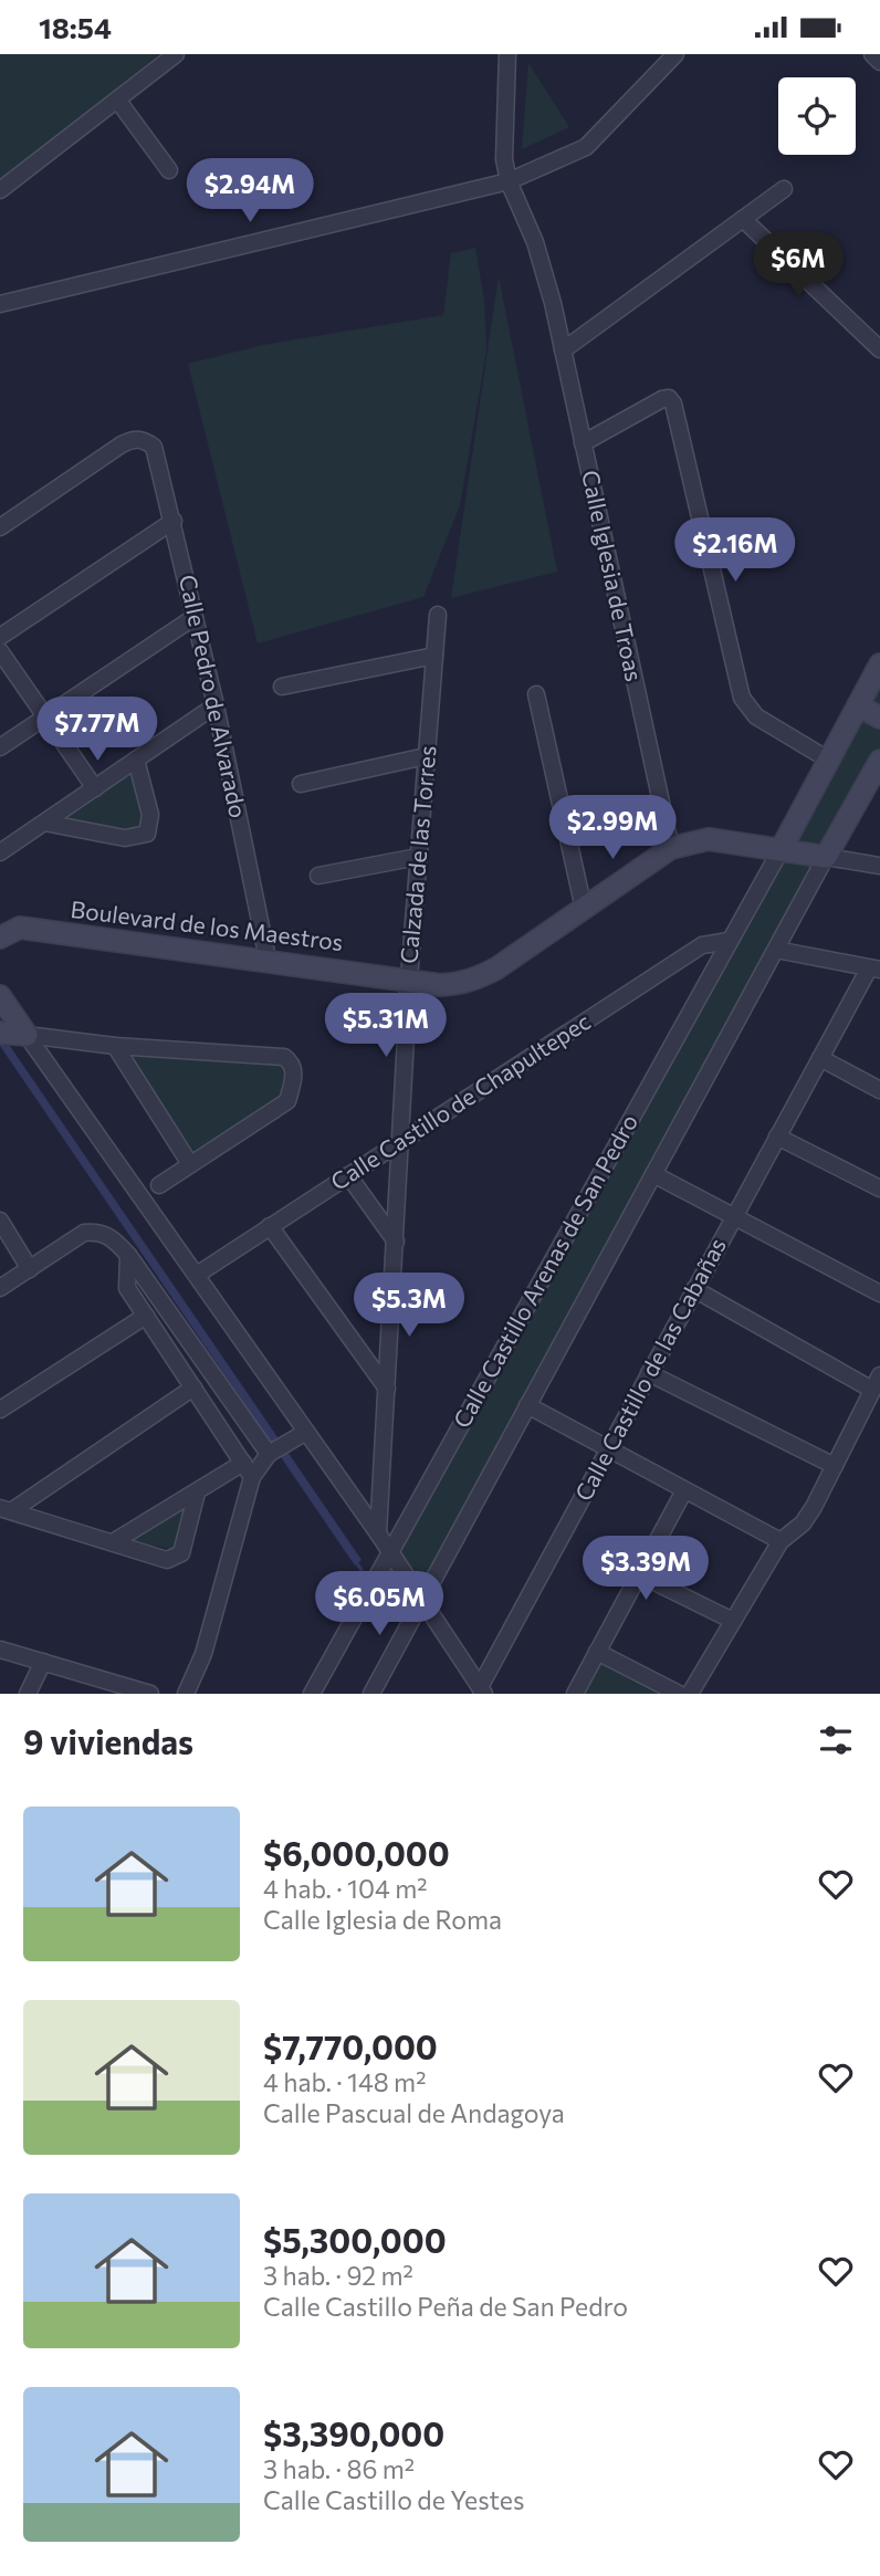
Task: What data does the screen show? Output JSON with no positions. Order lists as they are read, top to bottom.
{
  "streets": {
    "main road": ["Boulevard de los Maestros"],
    "street": [
      "Calle Iglesia de Troas",
      "Calle Pedro de Alvarado",
      "Calzada de las Torres",
      "Calle Castillo de Chapultepec",
      "Calle Castillo Arenas de San Pedro",
      "Calle Castillo de las Cabañas"
    ]
  },
  "crossings": [
    ["Calle Iglesia de Troas", "Boulevard de los Maestros"],
    ["Calle Pedro de Alvarado", "Boulevard de los Maestros"],
    ["Calzada de las Torres", "Boulevard de los Maestros"],
    ["Calzada de las Torres", "Calle Castillo de Chapultepec"],
    ["Calle Castillo de Chapultepec", "Calle Castillo Arenas de San Pedro"]
  ],
  "page": {
    "status": "18:54",
    "price": [
      "$2.94M",
      "$6M",
      "$2.16M",
      "$7.77M",
      "$2.99M",
      "$5.31M",
      "$5.3M",
      "$3.39M",
      "$6.05M"
    ],
    "heading": "9 viviendas",
    "list": [
      {
        "name": "$6,000,000",
        "note": "4 hab. · 104 m² · Calle Iglesia de Roma"
      },
      {
        "name": "$7,770,000",
        "note": "4 hab. · 148 m² · Calle Pascual de Andagoya"
      },
      {
        "name": "$5,300,000",
        "note": "3 hab. · 92 m² · Calle Castillo Peña de San Pedro"
      },
      {
        "name": "$3,390,000",
        "note": "3 hab. · 86 m² · Calle Castillo de Yestes"
      }
    ]
  }
}
